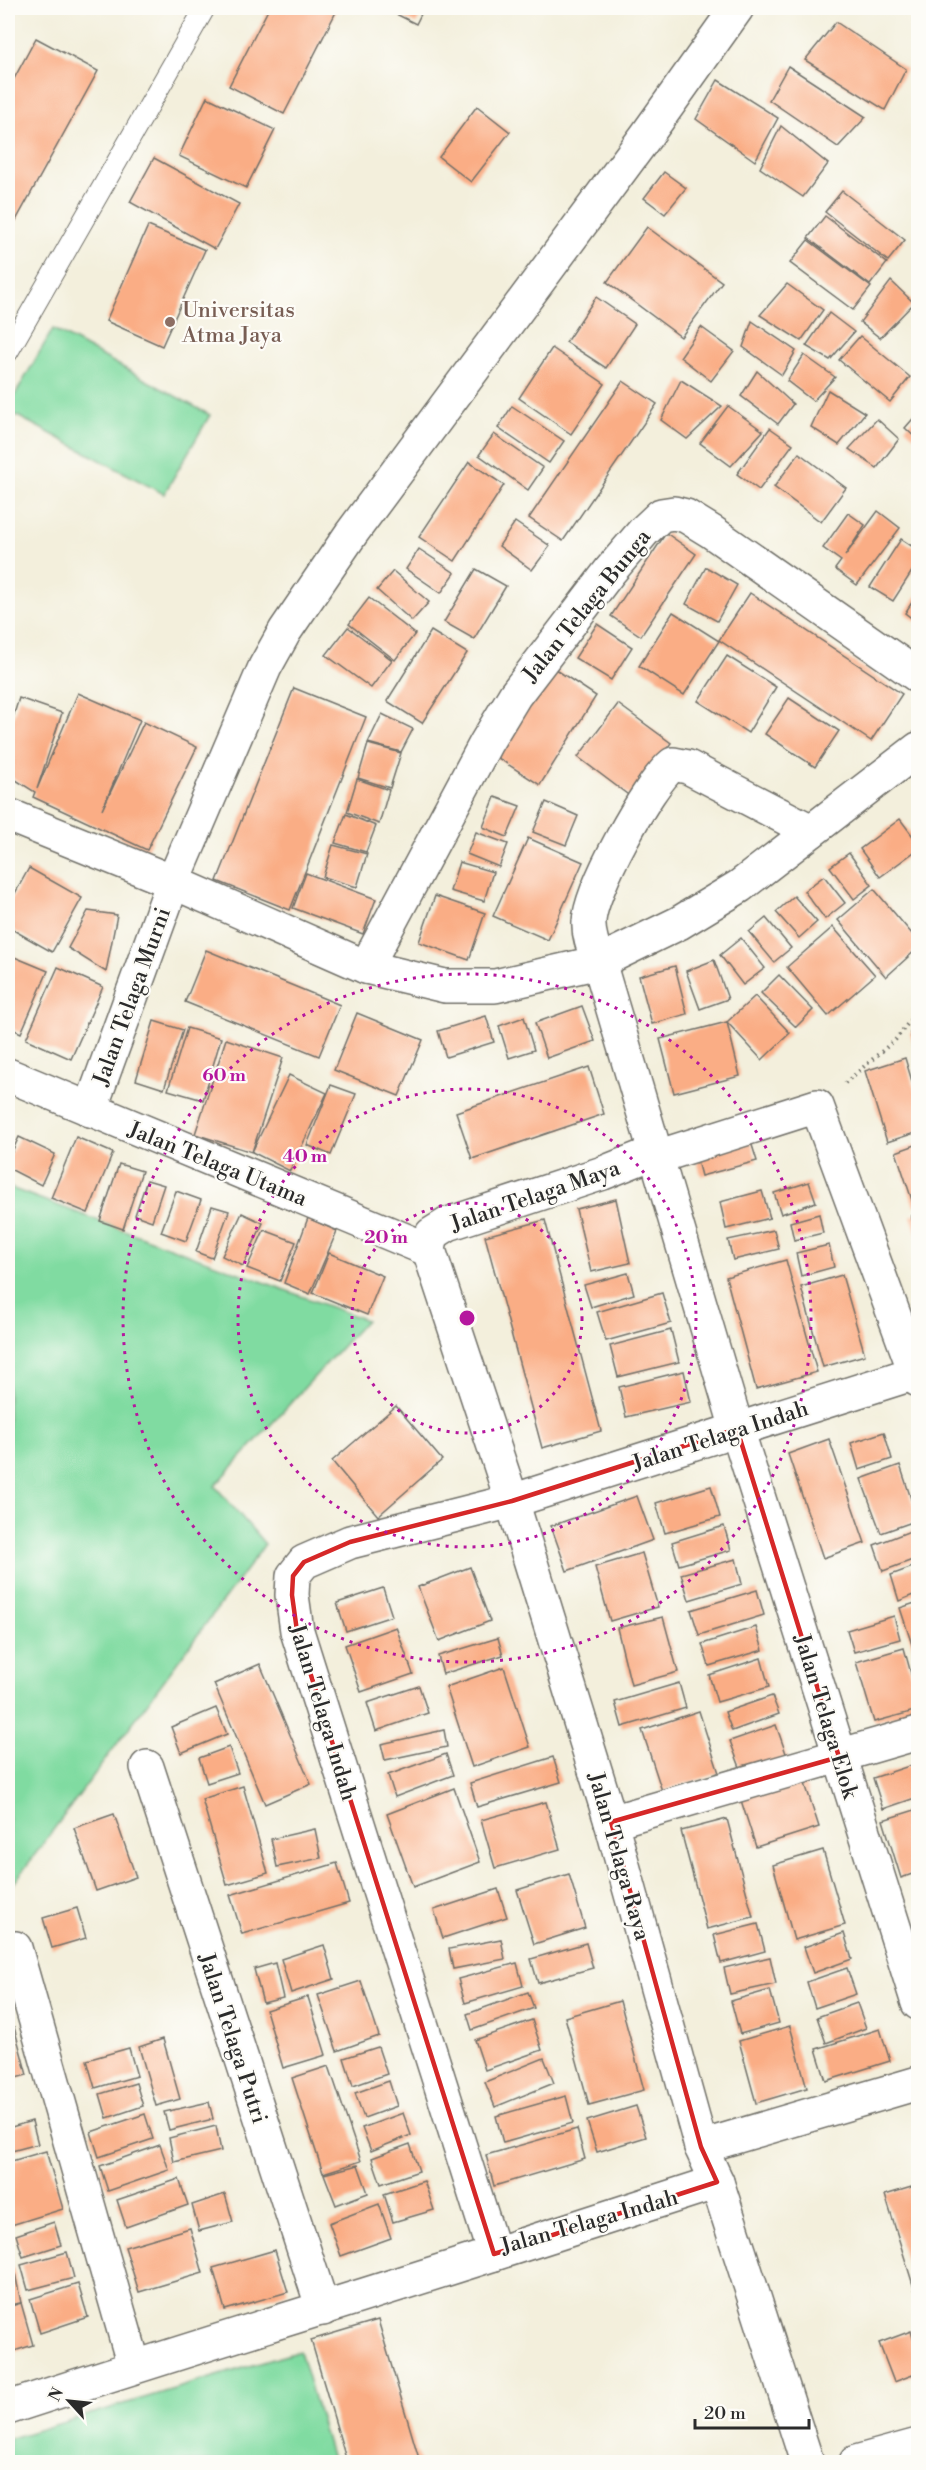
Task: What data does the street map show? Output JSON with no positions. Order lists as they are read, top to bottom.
{
  "streets": {
    "street": [
      "Jalan Telaga Bunga",
      "Jalan Telaga Murni",
      "Jalan Telaga Utama",
      "Jalan Telaga Maya",
      "Jalan Telaga Indah",
      "Jalan Telaga Elok",
      "Jalan Telaga Raya",
      "Jalan Telaga Putri"
    ]
  },
  "crossings": [
    ["Jalan Telaga Murni", "Jalan Telaga Utama"],
    ["Jalan Telaga Utama", "Jalan Telaga Maya"],
    ["Jalan Telaga Utama", "Jalan Telaga Raya"],
    ["Jalan Telaga Maya", "Jalan Telaga Elok"],
    ["Jalan Telaga Maya", "Jalan Telaga Raya"],
    ["Jalan Telaga Indah", "Jalan Telaga Elok"],
    ["Jalan Telaga Indah", "Jalan Telaga Raya"]
  ],
  "places": ["Universitas Atma Jaya"],
  "scale_bar": "20 m",
  "north": "top left",
  "rings": ["60 m", "40 m", "20 m"]
}
